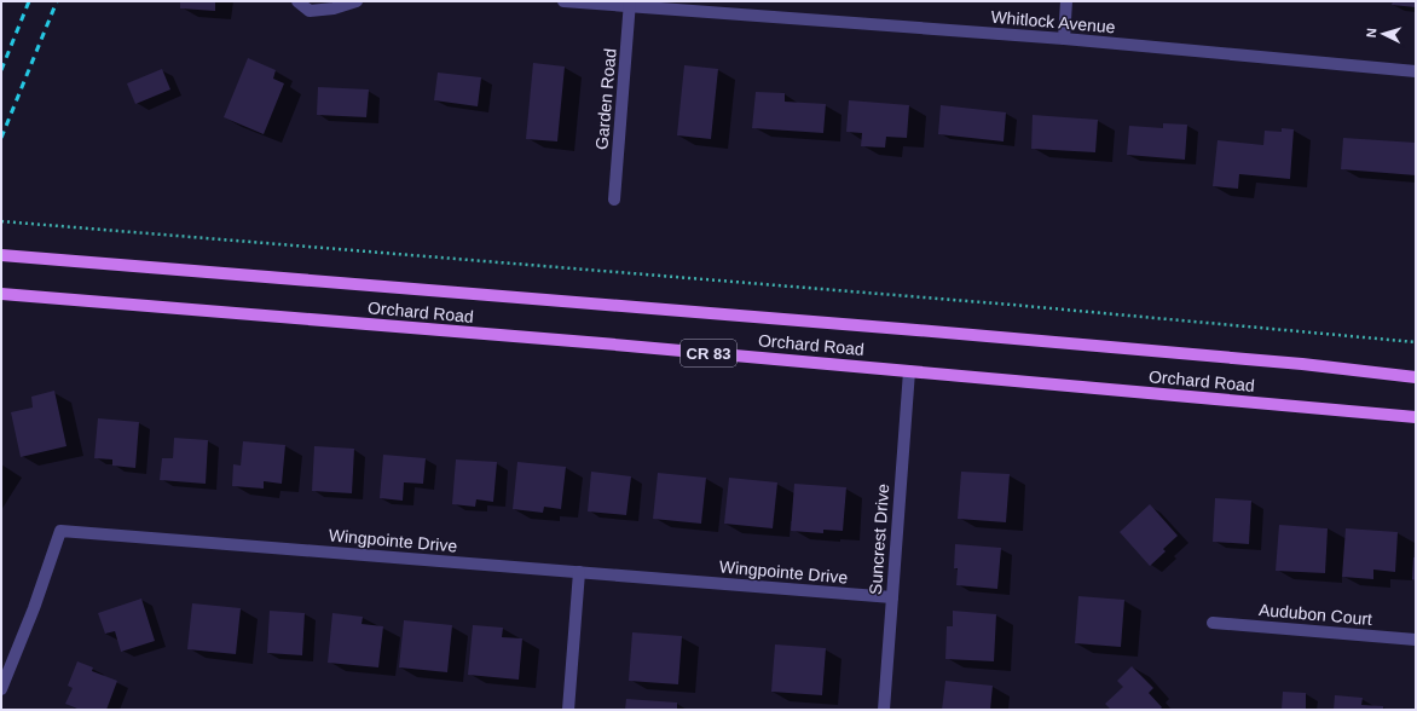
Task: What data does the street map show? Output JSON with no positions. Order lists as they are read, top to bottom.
{
  "streets": {
    "main road": ["Orchard Road", "CR 83"],
    "street": [
      "Whitlock Avenue",
      "Garden Road",
      "Suncrest Drive",
      "Wingpointe Drive",
      "Audubon Court"
    ]
  },
  "crossings": [
    ["Whitlock Avenue", "Garden Road"],
    ["Orchard Road", "Suncrest Drive"],
    ["Suncrest Drive", "Wingpointe Drive"]
  ],
  "north": "left"
}
